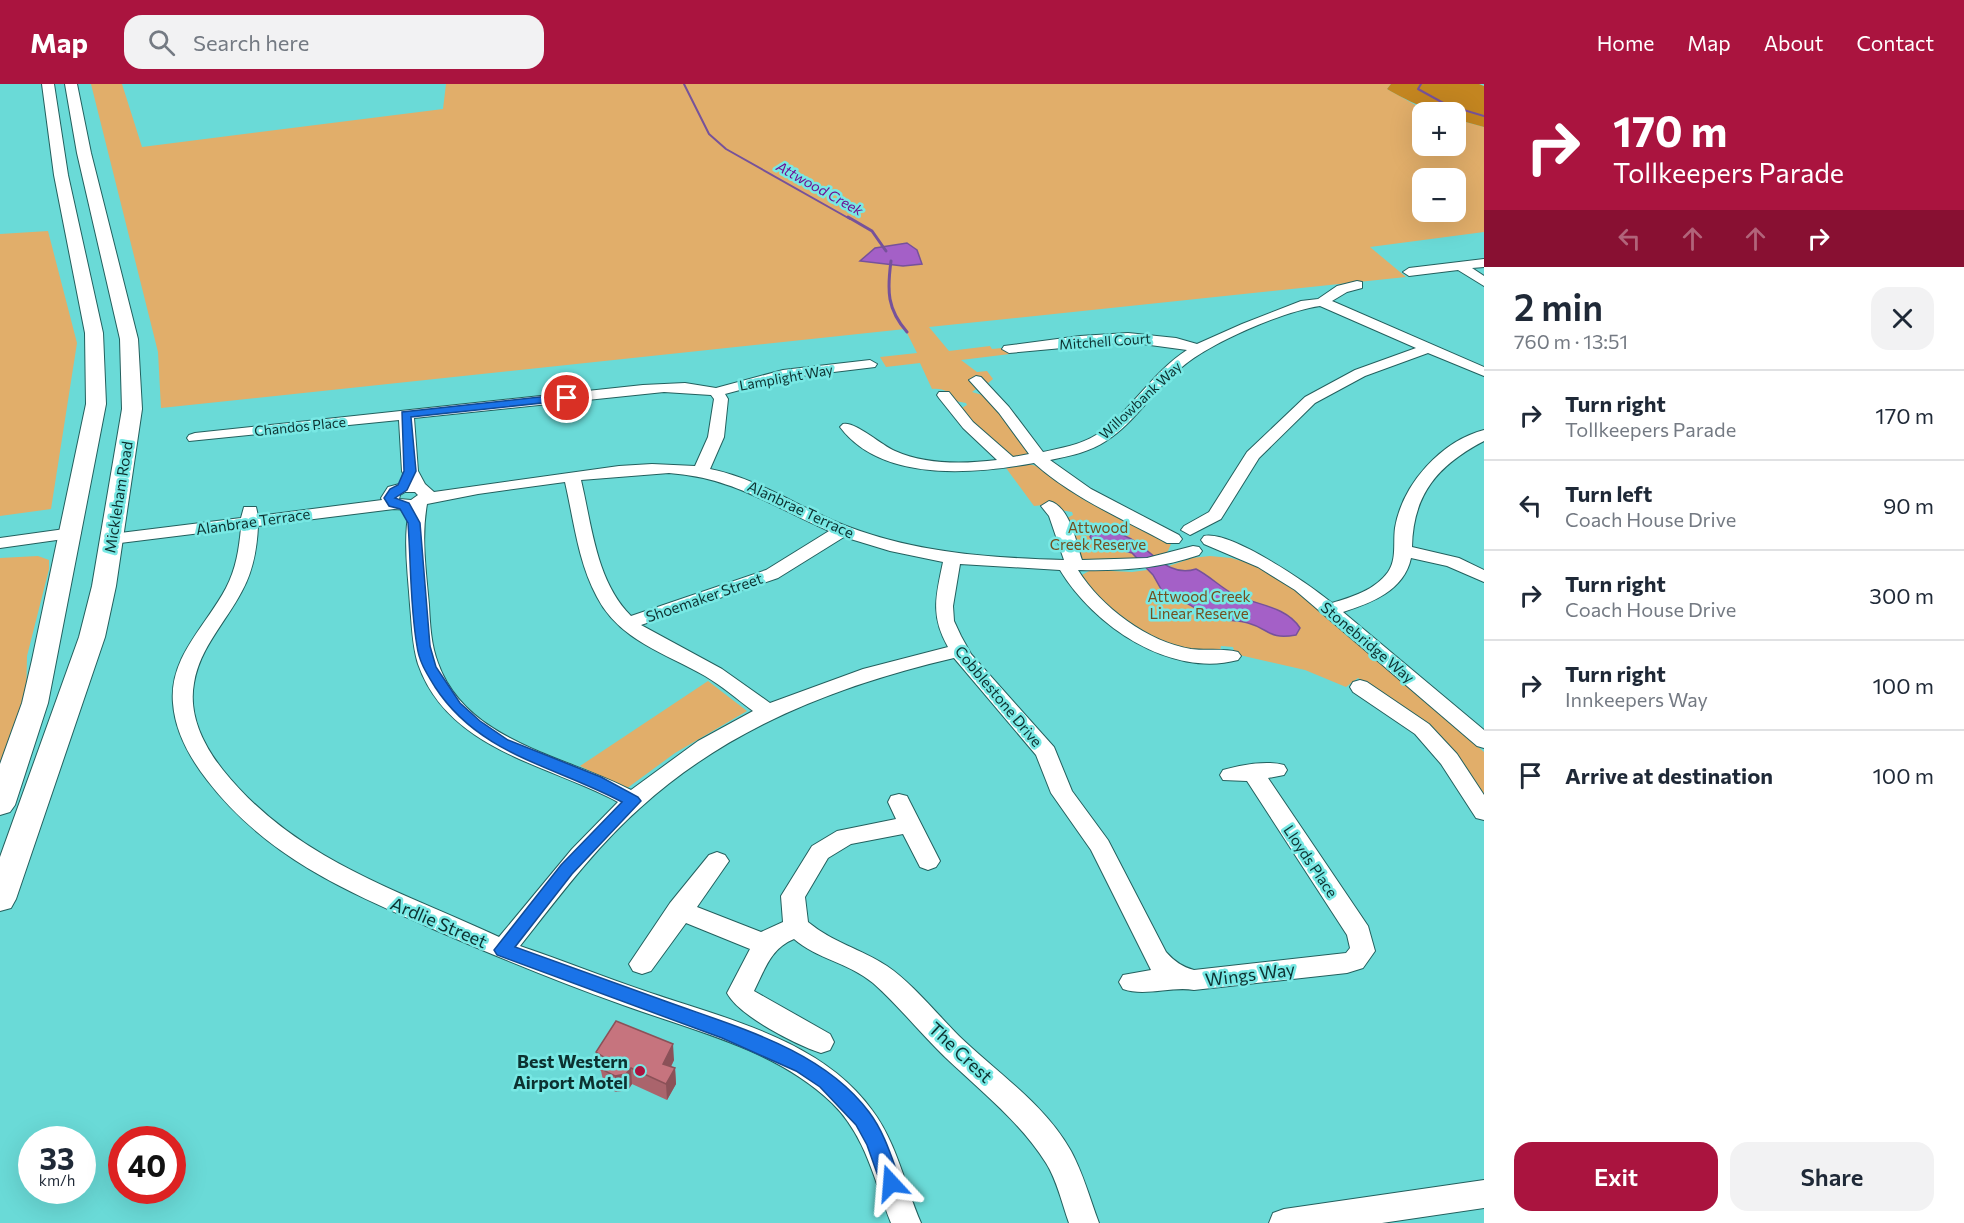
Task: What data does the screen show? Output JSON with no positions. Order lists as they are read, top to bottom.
{
  "streets": {
    "main road": ["Mickleham Road"],
    "street": [
      "Mitchell Court",
      "Lamplight Way",
      "Willowbank Way",
      "Chandos Place",
      "Alanbrae Terrace",
      "Shoemaker Street",
      "Stonebridge Way",
      "Cobblestone Drive",
      "Lloyds Place",
      "Ardlie Street",
      "Wings Way",
      "The Crest"
    ]
  },
  "crossings": [
    ["Mitchell Court", "Willowbank Way"],
    ["Lamplight Way", "Chandos Place"],
    ["Lamplight Way", "Alanbrae Terrace"],
    ["Willowbank Way", "Stonebridge Way"],
    ["Mickleham Road", "Alanbrae Terrace"],
    ["Alanbrae Terrace", "Shoemaker Street"],
    ["Alanbrae Terrace", "Stonebridge Way"],
    ["Alanbrae Terrace", "Cobblestone Drive"],
    ["Alanbrae Terrace", "Ardlie Street"],
    ["Cobblestone Drive", "Wings Way"],
    ["Lloyds Place", "Wings Way"]
  ],
  "water": ["Attwood Creek"],
  "parks": ["Attwood Creek Reserve", "Attwood Creek Linear Reserve"],
  "places": ["Best Western Airport Motel"],
  "page": {
    "header": "Map",
    "search": "Search here",
    "nav": [
      "Home",
      "Map",
      "About",
      "Contact"
    ],
    "turn": ["170 m", "Tollkeepers Parade"],
    "map_buttons": ["+", "−"],
    "heading": ["2 min", "760 m · 13:51"],
    "list": [
      {
        "name": "Turn right",
        "note": "Tollkeepers Parade",
        "value": "170 m"
      },
      {
        "name": "Turn left",
        "note": "Coach House Drive",
        "value": "90 m"
      },
      {
        "name": "Turn right",
        "note": "Coach House Drive",
        "value": "300 m"
      },
      {
        "name": "Turn right",
        "note": "Innkeepers Way",
        "value": "100 m"
      },
      {
        "name": "Arrive at destination",
        "value": "100 m"
      }
    ],
    "speed": "33 km/h",
    "limit": "40",
    "buttons": ["Exit", "Share"]
  }
}
